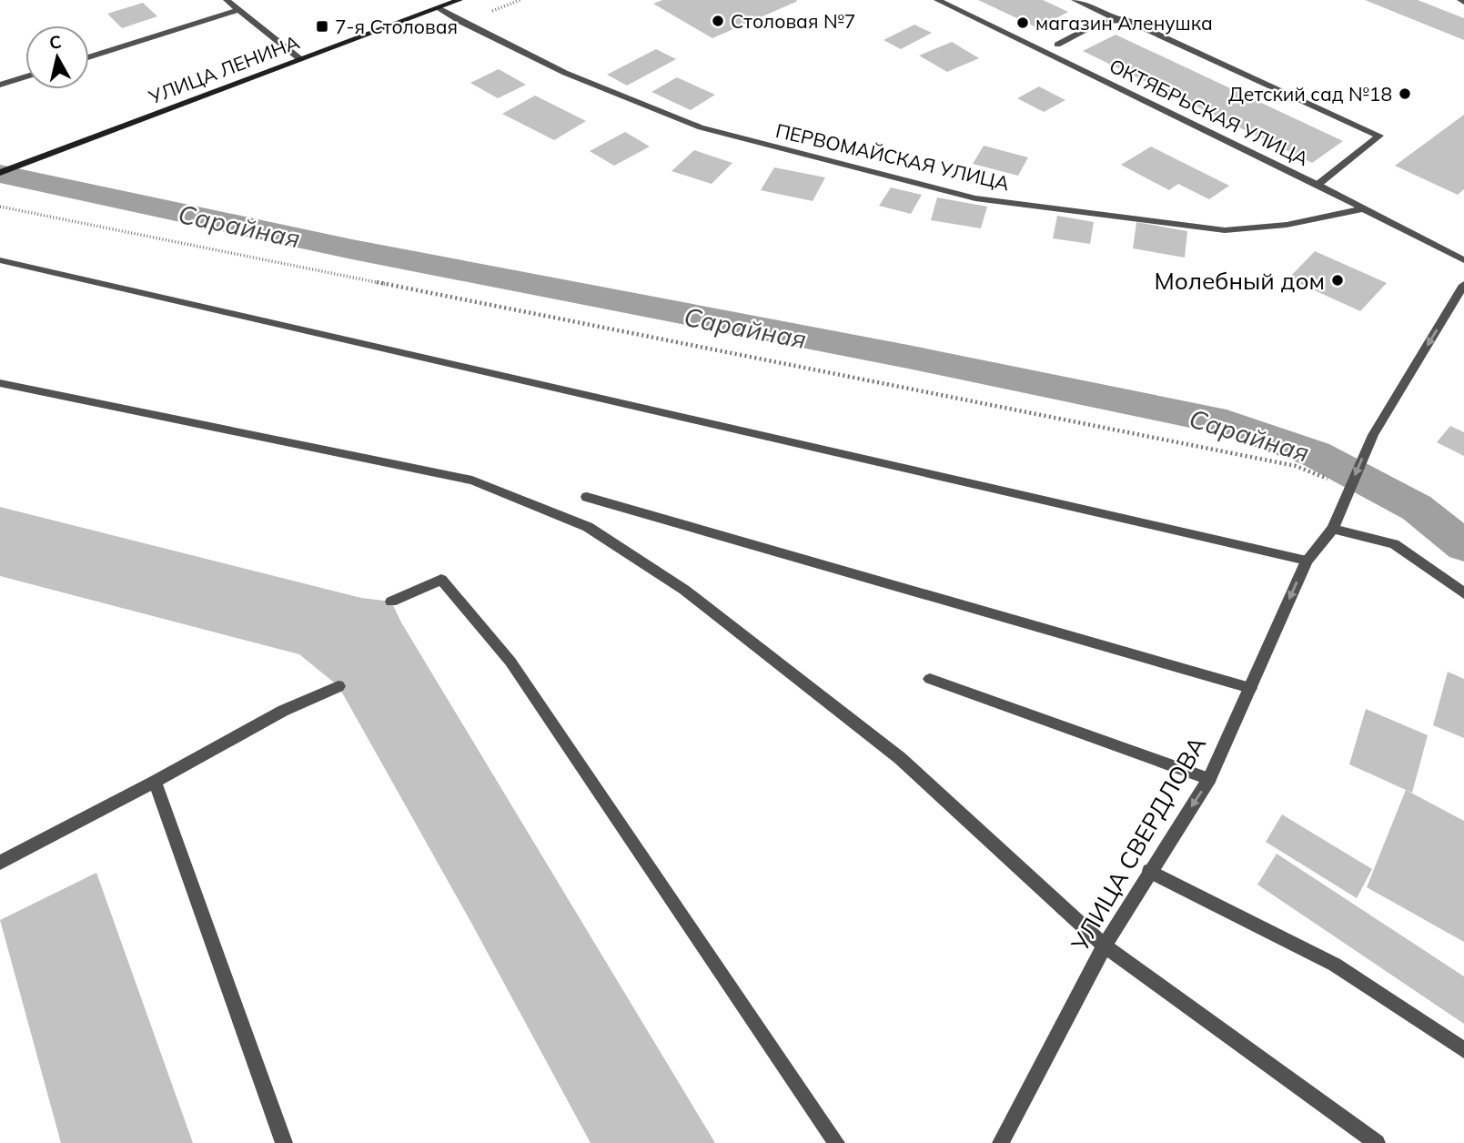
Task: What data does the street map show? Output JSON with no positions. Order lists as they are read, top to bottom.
{
  "streets": {
    "main road": ["УЛИЦА ЛЕНИНА"],
    "street": ["ОКТЯБРЬСКАЯ УЛИЦА", "ПЕРВОМАЙСКАЯ УЛИЦА", "УЛИЦА СВЕРДЛОВА"]
  },
  "crossings": [
    ["УЛИЦА ЛЕНИНА", "ПЕРВОМАЙСКАЯ УЛИЦА"],
    ["ОКТЯБРЬСКАЯ УЛИЦА", "ПЕРВОМАЙСКАЯ УЛИЦА"]
  ],
  "one_way": ["УЛИЦА СВЕРДЛОВА"],
  "water": ["Сарайная"],
  "places": {
    "other": [
      "Столовая №7",
      "магазин Аленушка",
      "Детский сад №18",
      "Молебный дом"
    ],
    "transit": ["7-я Столовая"]
  },
  "north": "top"
}
